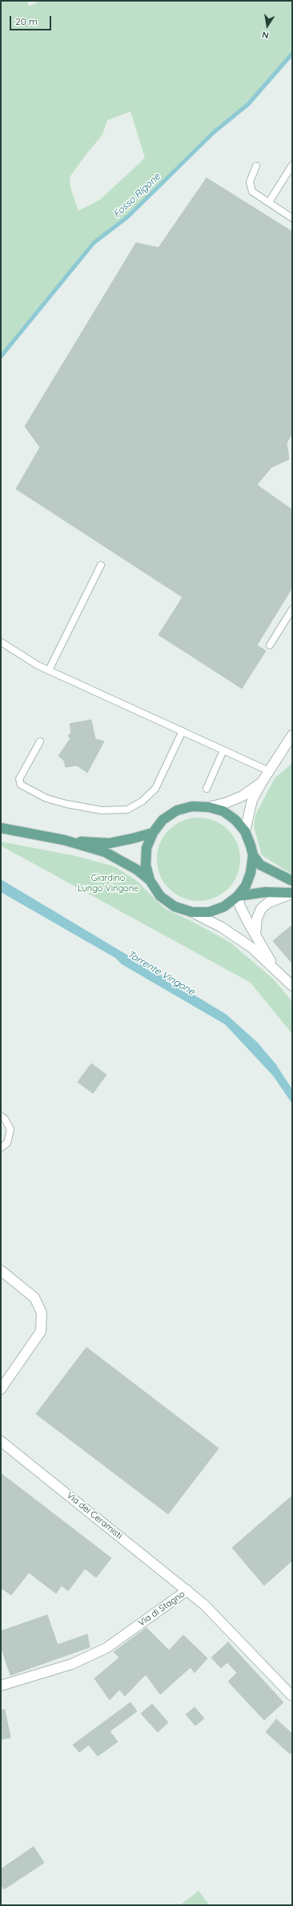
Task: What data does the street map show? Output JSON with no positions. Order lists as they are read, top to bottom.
{
  "streets": {
    "street": ["Via dei Ceramisti", "Via di Stagno"]
  },
  "crossings": [
    ["Via dei Ceramisti", "Via di Stagno"]
  ],
  "water": ["Fosso Rigone", "Torrente Vingone"],
  "parks": ["Giardino Lungo Vingone"],
  "scale_bar": "20 m",
  "north": "bottom"
}
